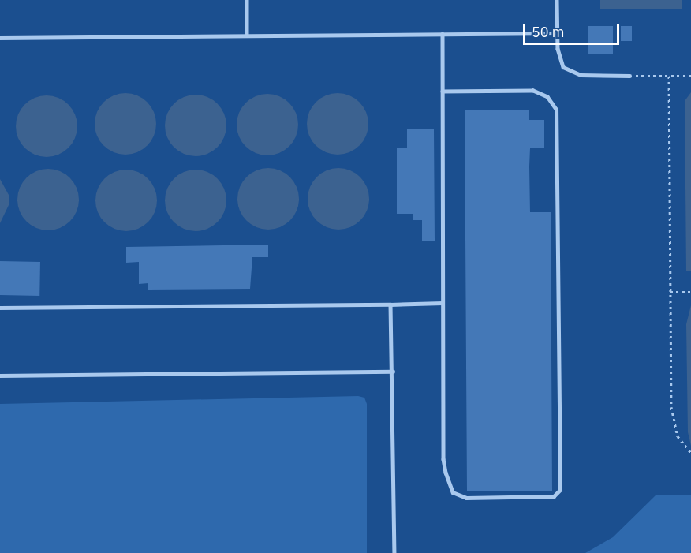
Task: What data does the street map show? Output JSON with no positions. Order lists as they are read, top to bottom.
{
  "scale_bar": "50 m"
}
